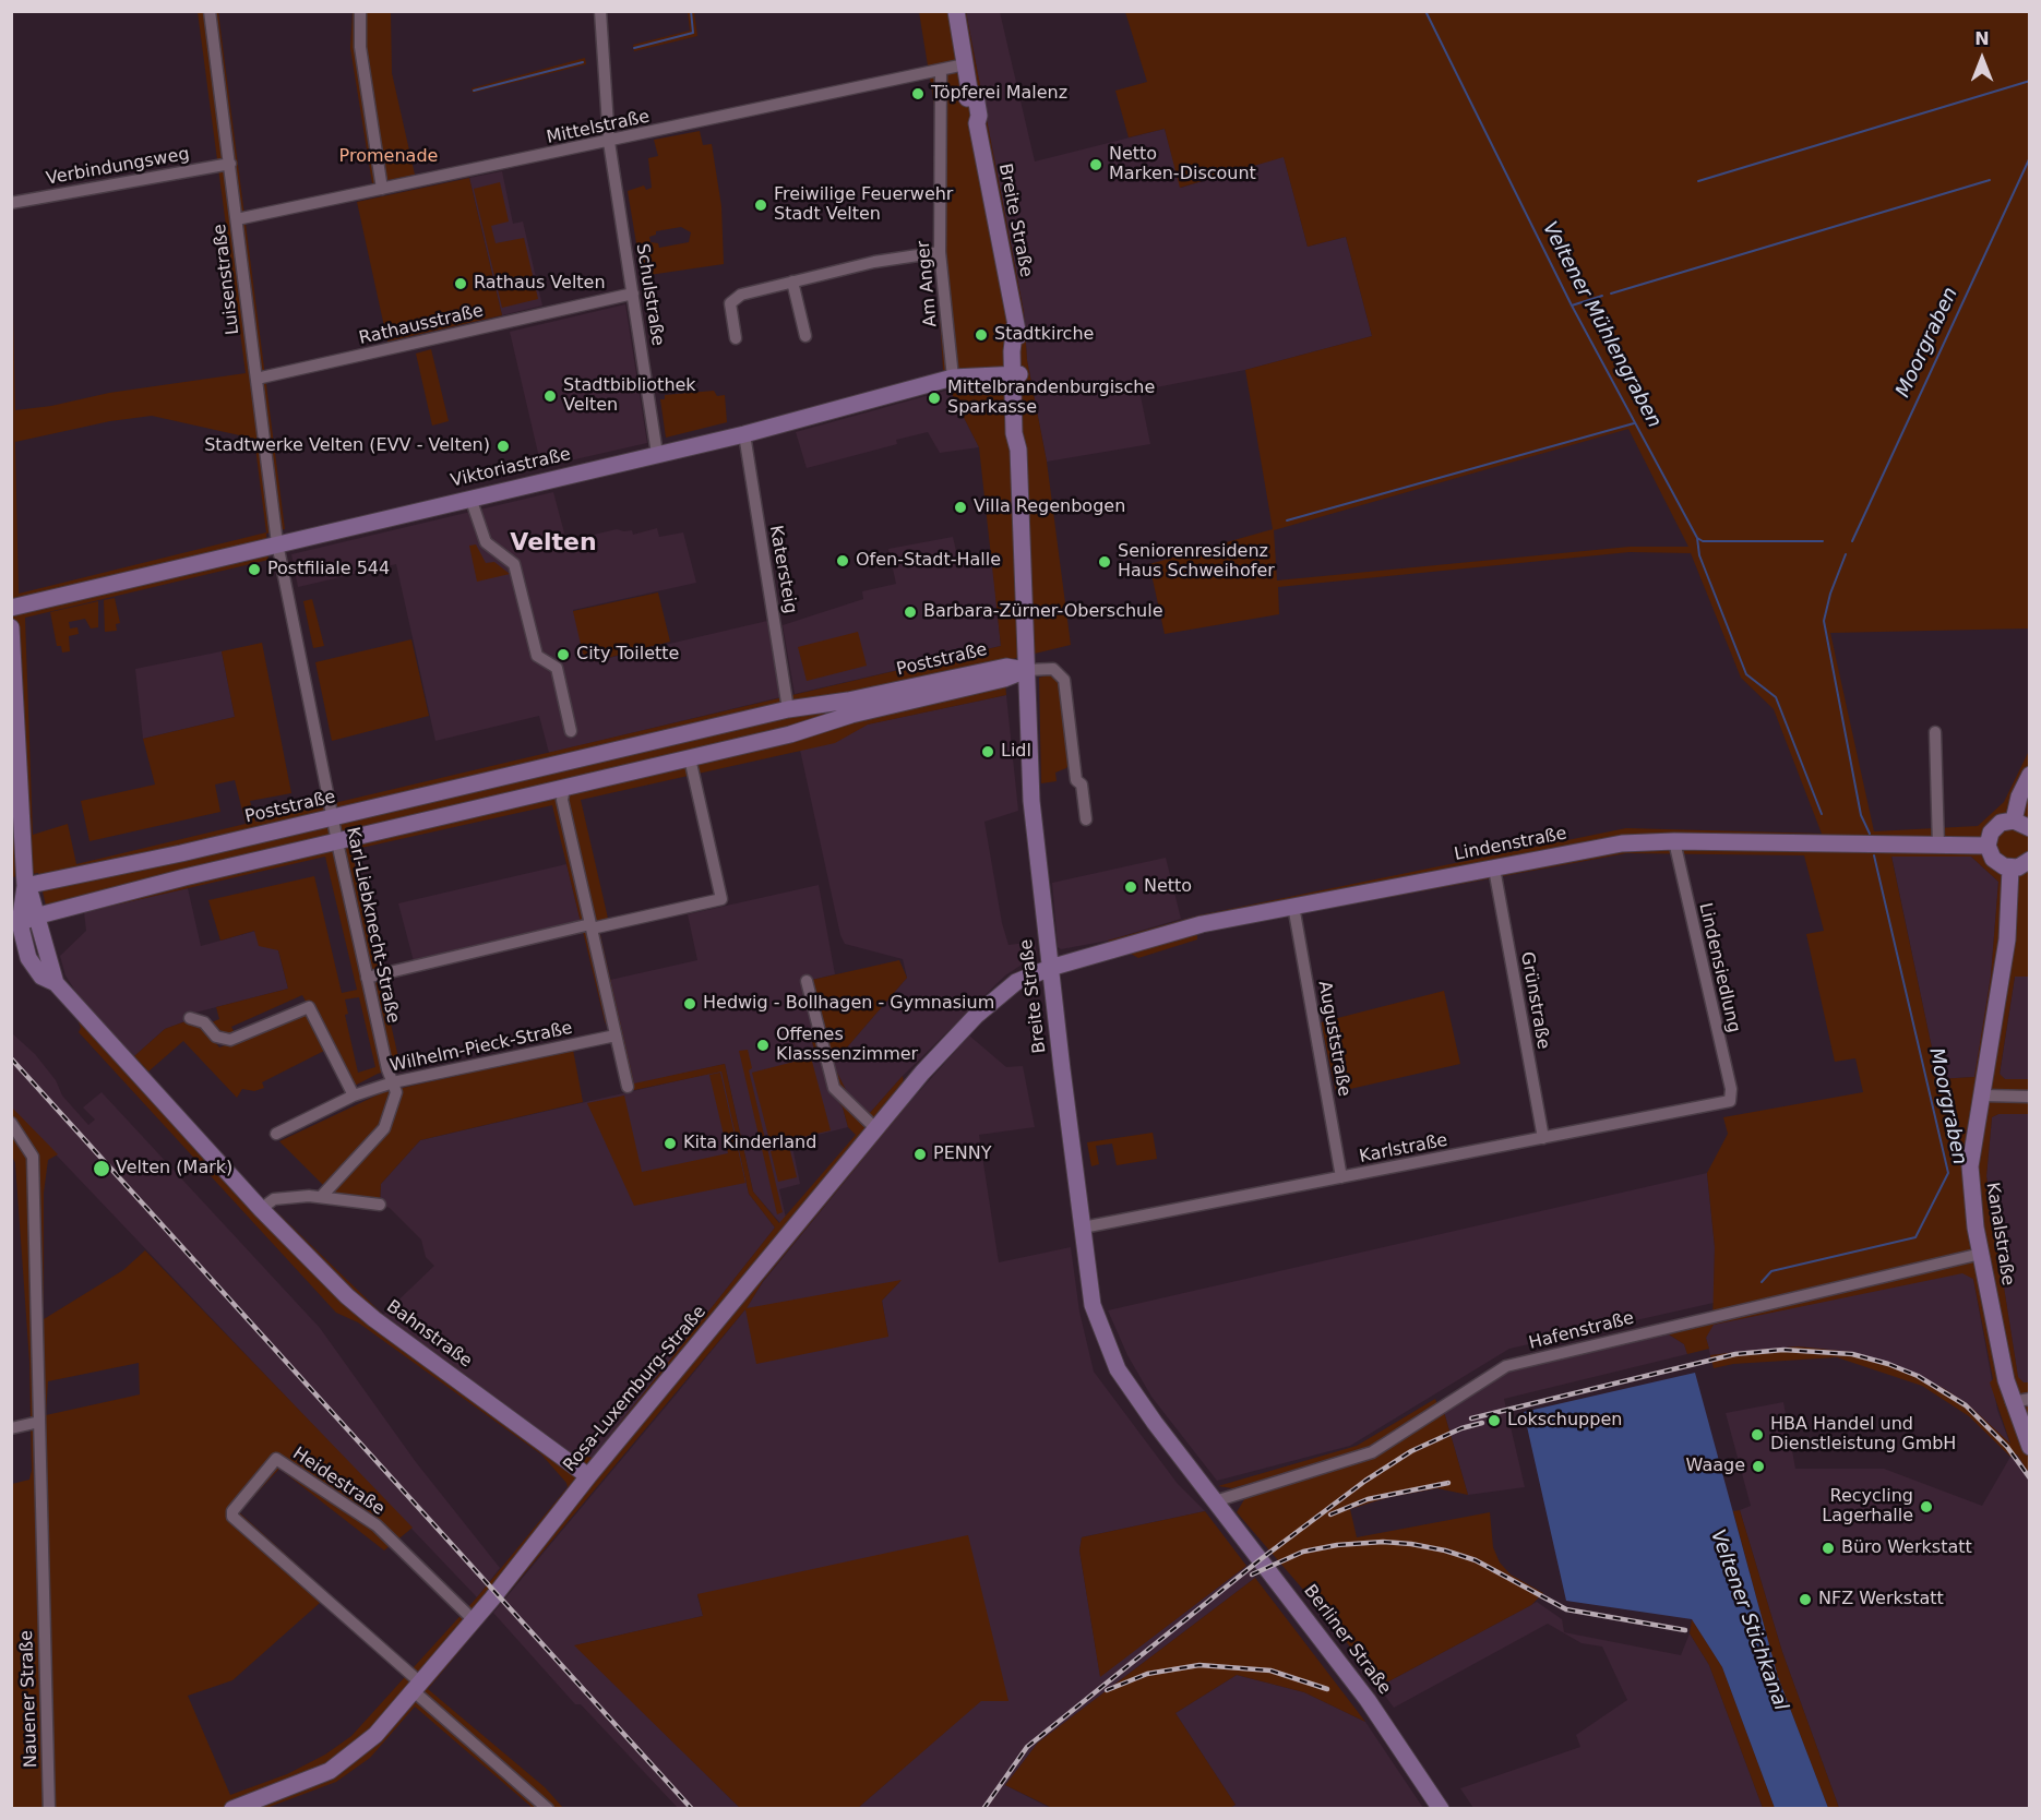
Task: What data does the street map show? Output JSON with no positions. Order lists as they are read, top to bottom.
{
  "streets": {
    "street": [
      "Mittelstraße",
      "Verbindungsweg",
      "Breite Straße",
      "Luisenstraße",
      "Am Anger",
      "Schulstraße",
      "Rathausstraße",
      "Viktoriastraße",
      "Katersteig",
      "Poststraße",
      "Lindenstraße",
      "Karl-Liebknecht-Straße",
      "Lindensiedlung",
      "Grünstraße",
      "Auguststraße",
      "Wilhelm-Pieck-Straße",
      "Karlstraße",
      "Kanalstraße",
      "Hafenstraße",
      "Bahnstraße",
      "Rosa-Luxemburg-Straße",
      "Heidestraße",
      "Berliner Straße",
      "Nauener Straße"
    ]
  },
  "crossings": [
    ["Mittelstraße", "Breite Straße"],
    ["Mittelstraße", "Luisenstraße"],
    ["Mittelstraße", "Am Anger"],
    ["Mittelstraße", "Schulstraße"],
    ["Verbindungsweg", "Luisenstraße"],
    ["Breite Straße", "Viktoriastraße"],
    ["Breite Straße", "Poststraße"],
    ["Breite Straße", "Lindenstraße"],
    ["Breite Straße", "Karlstraße"],
    ["Breite Straße", "Hafenstraße"],
    ["Breite Straße", "Rosa-Luxemburg-Straße"],
    ["Breite Straße", "Berliner Straße"],
    ["Luisenstraße", "Rathausstraße"],
    ["Luisenstraße", "Viktoriastraße"],
    ["Luisenstraße", "Karl-Liebknecht-Straße"],
    ["Am Anger", "Viktoriastraße"],
    ["Schulstraße", "Rathausstraße"],
    ["Schulstraße", "Viktoriastraße"],
    ["Viktoriastraße", "Katersteig"],
    ["Viktoriastraße", "Karl-Liebknecht-Straße"],
    ["Katersteig", "Poststraße"],
    ["Poststraße", "Karl-Liebknecht-Straße"],
    ["Poststraße", "Bahnstraße"],
    ["Lindenstraße", "Lindensiedlung"],
    ["Lindenstraße", "Grünstraße"],
    ["Lindenstraße", "Auguststraße"],
    ["Lindenstraße", "Rosa-Luxemburg-Straße"],
    ["Karl-Liebknecht-Straße", "Wilhelm-Pieck-Straße"],
    ["Lindensiedlung", "Karlstraße"],
    ["Grünstraße", "Karlstraße"],
    ["Auguststraße", "Karlstraße"],
    ["Kanalstraße", "Hafenstraße"],
    ["Hafenstraße", "Berliner Straße"],
    ["Bahnstraße", "Rosa-Luxemburg-Straße"],
    ["Rosa-Luxemburg-Straße", "Heidestraße"]
  ],
  "districts": ["Velten"],
  "water": ["Veltener Mühlengraben", "Moorgraben", "Veltener Stichkanal"],
  "parks": ["Promenade"],
  "places": [
    "Töpferei Malenz",
    "Netto Marken-Discount",
    "Freiwilige Feuerwehr Stadt Velten",
    "Rathaus Velten",
    "Stadtkirche",
    "Stadtbibliothek Velten",
    "Mittelbrandenburgische Sparkasse",
    "Stadtwerke Velten (EVV - Velten)",
    "Villa Regenbogen",
    "Ofen-Stadt-Halle",
    "Seniorenresidenz Haus Schweihofer",
    "Postfiliale 544",
    "Barbara-Zürner-Oberschule",
    "City Toilette",
    "Lidl",
    "Netto",
    "Hedwig - Bollhagen - Gymnasium",
    "Offenes Klasssenzimmer",
    "Kita Kinderland",
    "PENNY",
    "Velten (Mark)",
    "Lokschuppen",
    "HBA Handel und Dienstleistung GmbH",
    "Waage",
    "Recycling Lagerhalle",
    "Büro Werkstatt",
    "NFZ Werkstatt"
  ],
  "north": "top"
}
